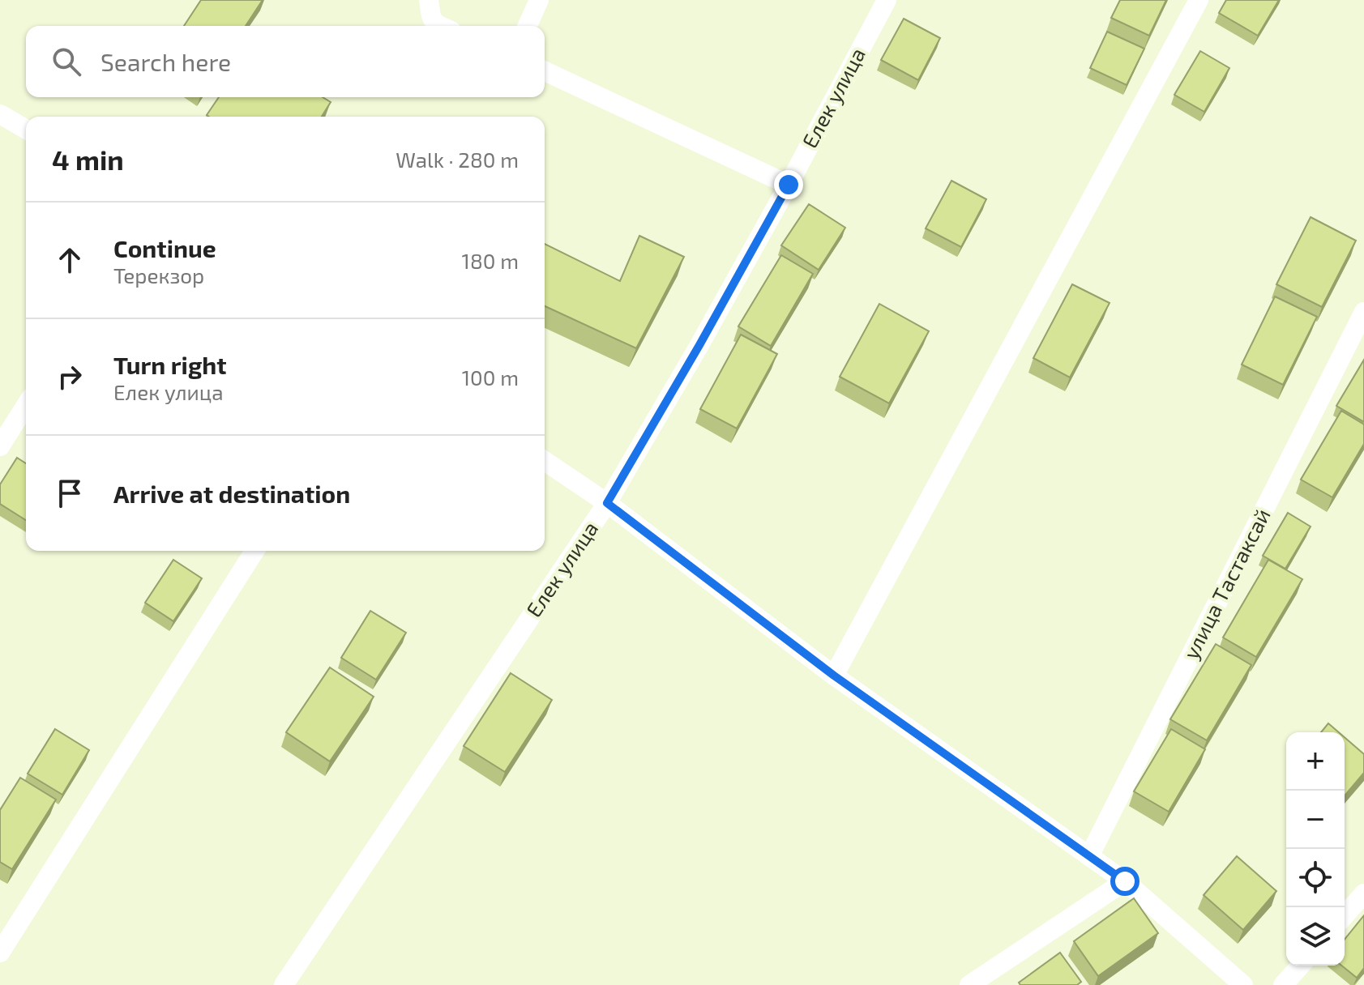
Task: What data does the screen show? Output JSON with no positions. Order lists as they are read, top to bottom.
{
  "streets": {
    "street": ["Елек улица", "улица Тастаксай"]
  },
  "page": {
    "search": "Search here",
    "heading": ["4 min", "Walk · 280 m"],
    "list": [
      ["Continue", "Терекзор", "180 m"],
      ["Turn right", "Елек улица", "100 m"],
      "Arrive at destination"
    ],
    "map_buttons": ["+", "−"]
  }
}
